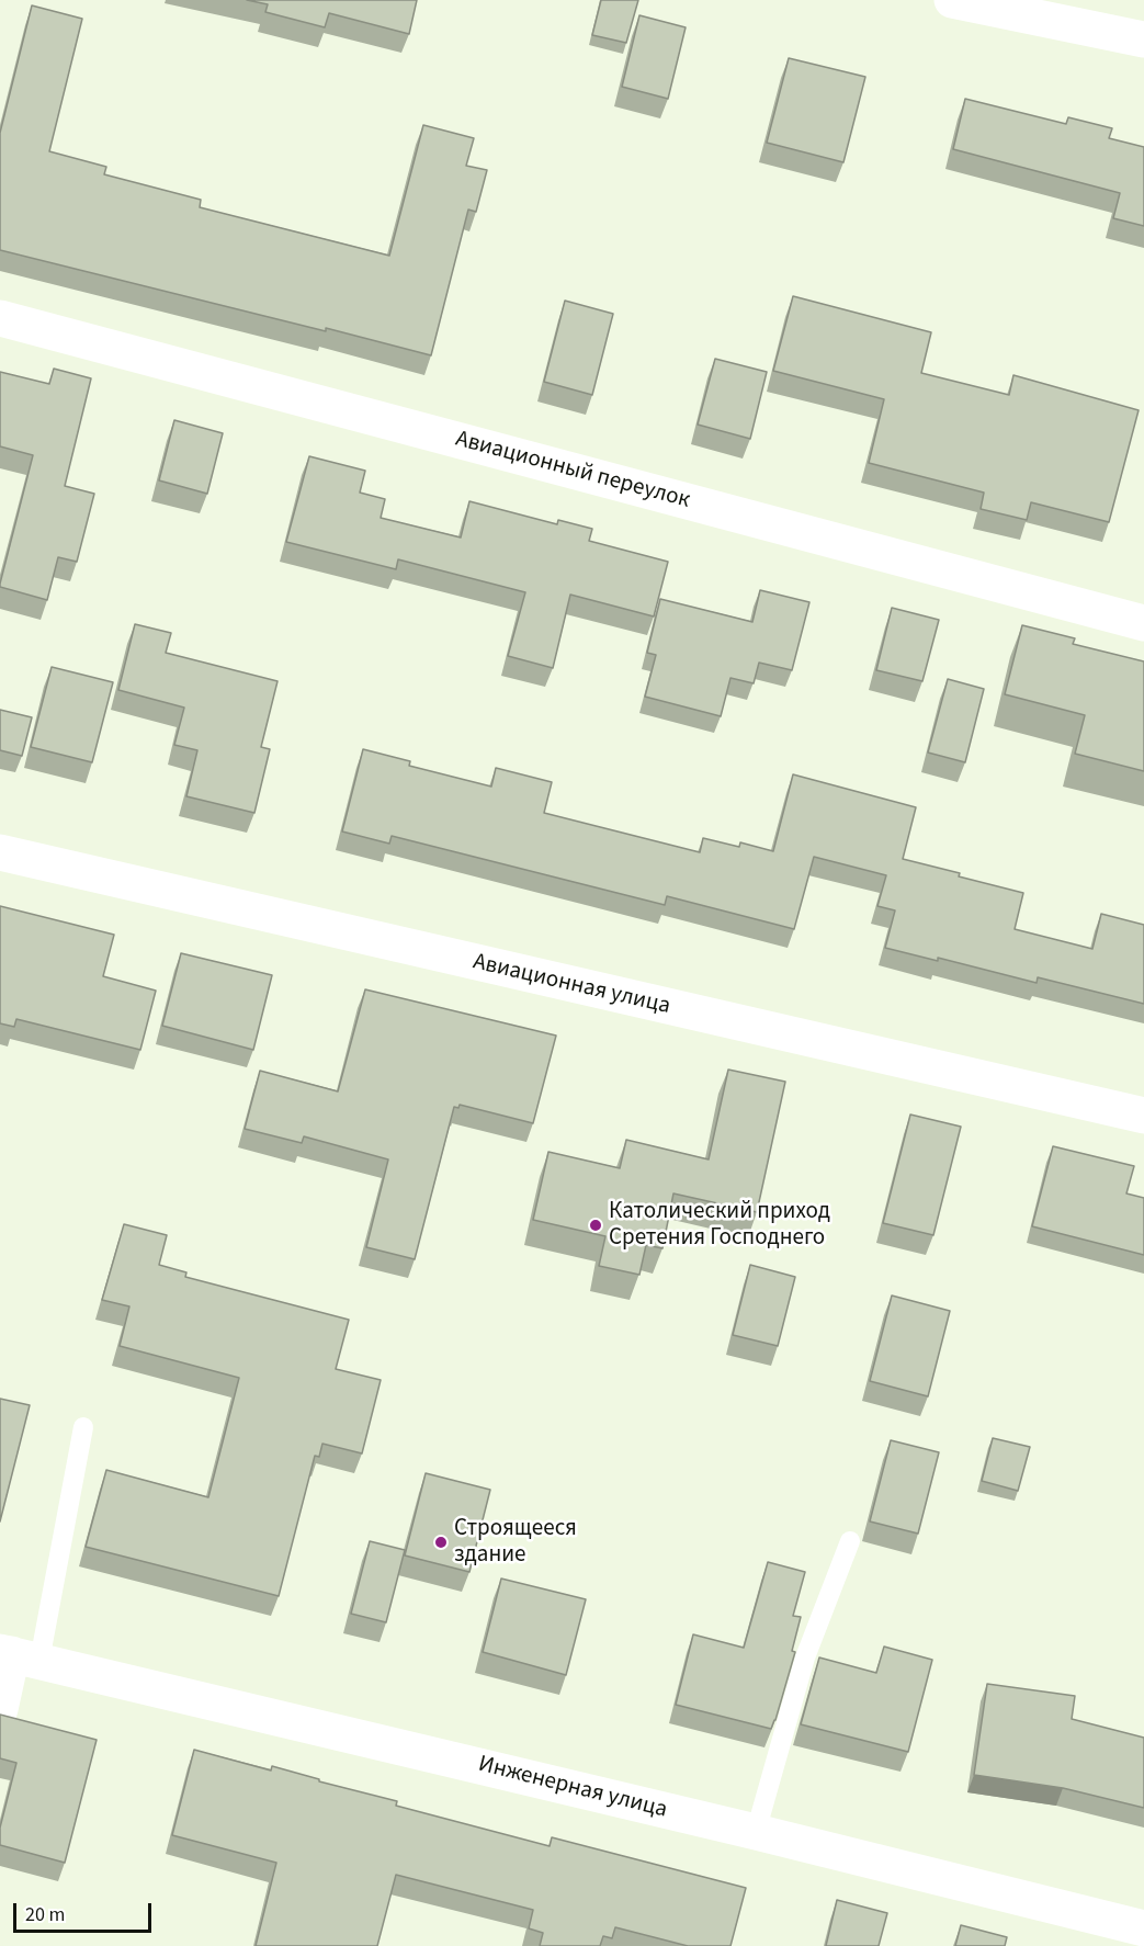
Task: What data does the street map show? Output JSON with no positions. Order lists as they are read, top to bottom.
{
  "streets": {
    "street": ["Авиационный переулок", "Авиационная улица", "Инженерная улица"]
  },
  "places": ["Католический приход Сретения Господнего", "Строящееся здание"],
  "scale_bar": "20 m"
}
